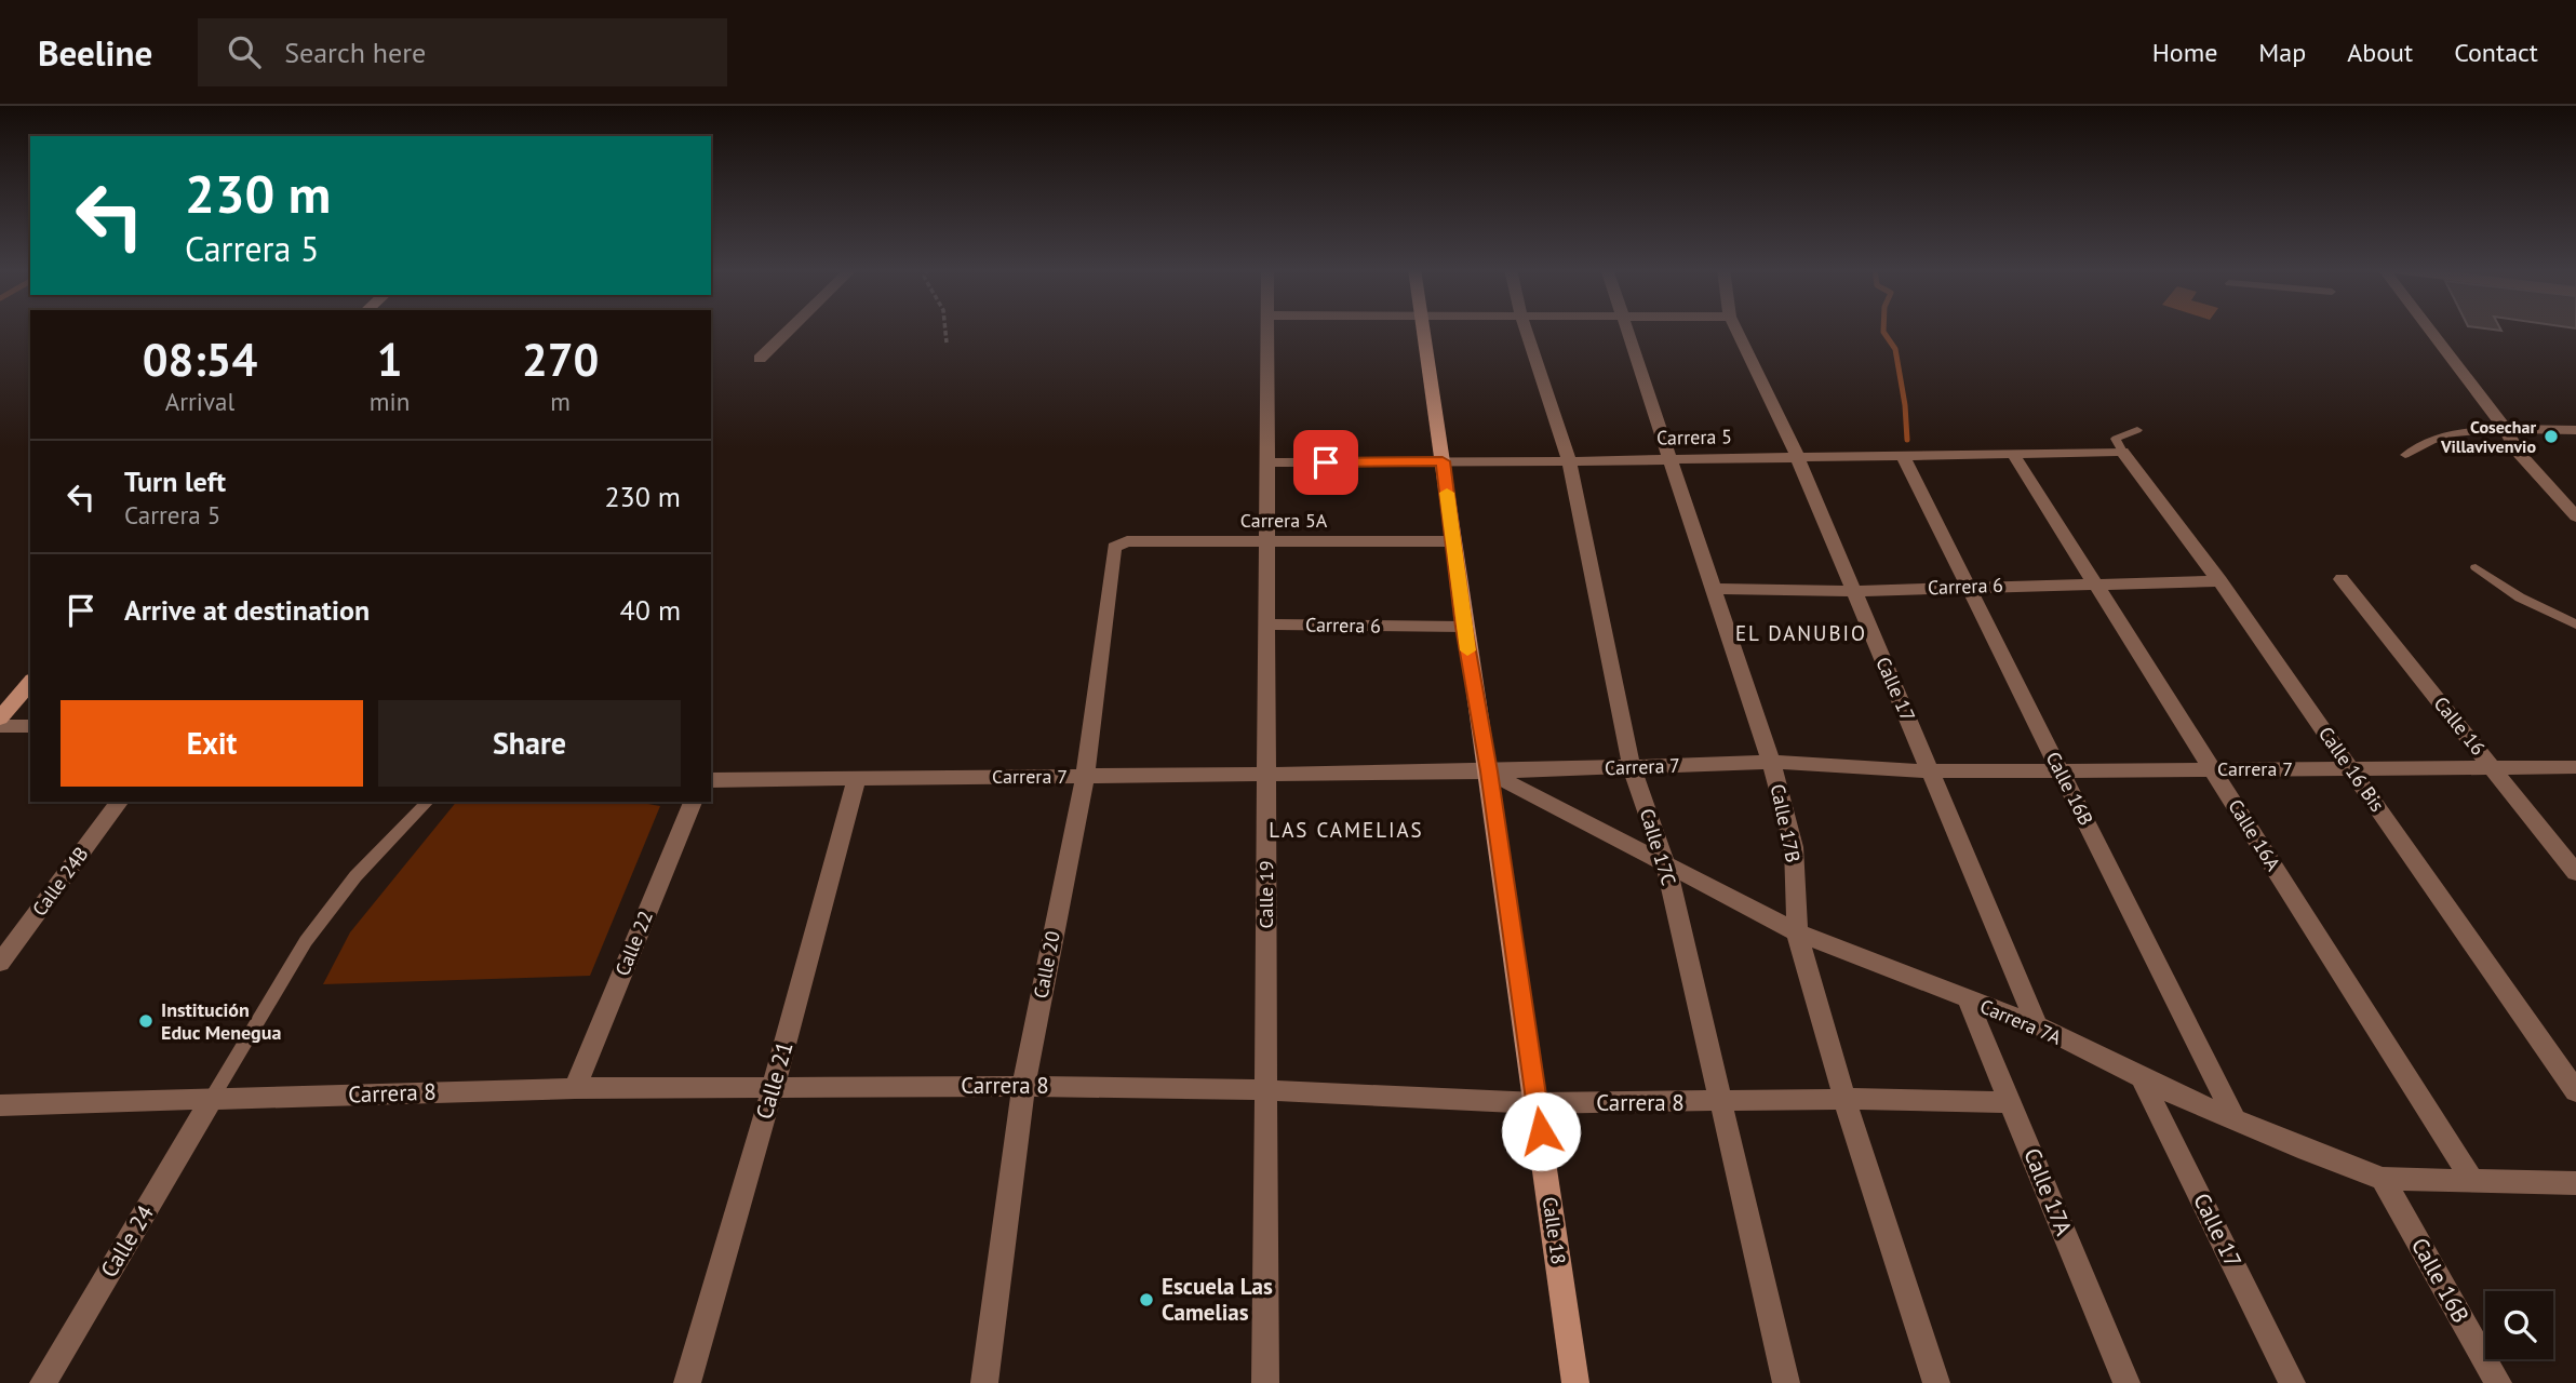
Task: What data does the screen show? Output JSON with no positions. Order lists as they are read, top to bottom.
{
  "streets": {
    "street": [
      "Carrera 5",
      "Carrera 5A",
      "Carrera 6",
      "Calle 17",
      "Calle 16",
      "Carrera 7",
      "Calle 16 Bis",
      "Calle 16B",
      "Calle 17B",
      "Calle 16A",
      "Calle 17C",
      "Calle 24B",
      "Calle 19",
      "Calle 22",
      "Calle 20",
      "Carrera 7A",
      "Calle 21",
      "Carrera 8",
      "Calle 17A",
      "Calle 18",
      "Calle 24"
    ]
  },
  "crossings": [
    ["Carrera 5", "Calle 17"],
    ["Carrera 5", "Calle 16 Bis"],
    ["Carrera 5", "Calle 16B"],
    ["Carrera 5", "Calle 17B"],
    ["Carrera 5", "Calle 16A"],
    ["Carrera 5", "Calle 17C"],
    ["Carrera 5", "Calle 19"],
    ["Carrera 5", "Calle 18"],
    ["Carrera 5A", "Calle 19"],
    ["Carrera 5A", "Calle 20"],
    ["Carrera 5A", "Calle 18"],
    ["Carrera 6", "Calle 17"],
    ["Carrera 6", "Calle 16 Bis"],
    ["Carrera 6", "Calle 16B"],
    ["Carrera 6", "Calle 17B"],
    ["Carrera 6", "Calle 16A"],
    ["Carrera 6", "Calle 19"],
    ["Carrera 6", "Calle 18"],
    ["Calle 17", "Carrera 7"],
    ["Calle 17", "Carrera 7A"],
    ["Calle 16", "Carrera 7"],
    ["Carrera 7", "Calle 16 Bis"],
    ["Carrera 7", "Calle 16B"],
    ["Carrera 7", "Calle 17B"],
    ["Carrera 7", "Calle 16A"],
    ["Carrera 7", "Calle 17C"],
    ["Carrera 7", "Calle 19"],
    ["Carrera 7", "Calle 20"],
    ["Carrera 7", "Carrera 7A"],
    ["Carrera 7", "Calle 21"],
    ["Carrera 7", "Calle 18"],
    ["Calle 16B", "Carrera 7A"],
    ["Calle 17B", "Carrera 7A"],
    ["Calle 17B", "Carrera 8"],
    ["Calle 16A", "Carrera 7A"],
    ["Calle 17C", "Carrera 7A"],
    ["Calle 17C", "Carrera 8"],
    ["Calle 19", "Carrera 8"],
    ["Calle 22", "Carrera 8"],
    ["Calle 20", "Carrera 8"],
    ["Carrera 7A", "Calle 17A"],
    ["Carrera 7A", "Calle 18"],
    ["Calle 21", "Carrera 8"],
    ["Carrera 8", "Calle 17A"],
    ["Carrera 8", "Calle 18"],
    ["Carrera 8", "Calle 24"]
  ],
  "districts": ["EL DANUBIO", "LAS CAMELIAS"],
  "places": ["Cosechar Villavivenvio", "Institución Educ Menegua", "Escuela Las Camelias"],
  "page": {
    "header": "Beeline",
    "search": "Search here",
    "nav": [
      "Home",
      "Map",
      "About",
      "Contact"
    ],
    "turn": ["230 m", "Carrera 5"],
    "eta": [
      "08:54",
      "Arrival",
      "1",
      "min",
      "270",
      "m"
    ],
    "list": [
      {
        "name": "Turn left",
        "note": "Carrera 5",
        "value": "230 m"
      },
      {
        "name": "Arrive at destination",
        "value": "40 m"
      }
    ],
    "buttons": ["Exit", "Share"]
  }
}
